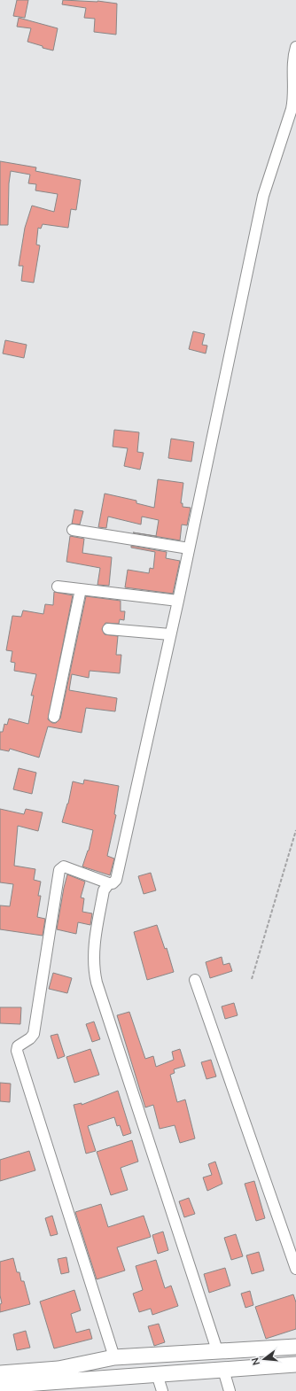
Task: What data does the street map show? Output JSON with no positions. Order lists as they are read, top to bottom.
{
  "north": "left"
}
